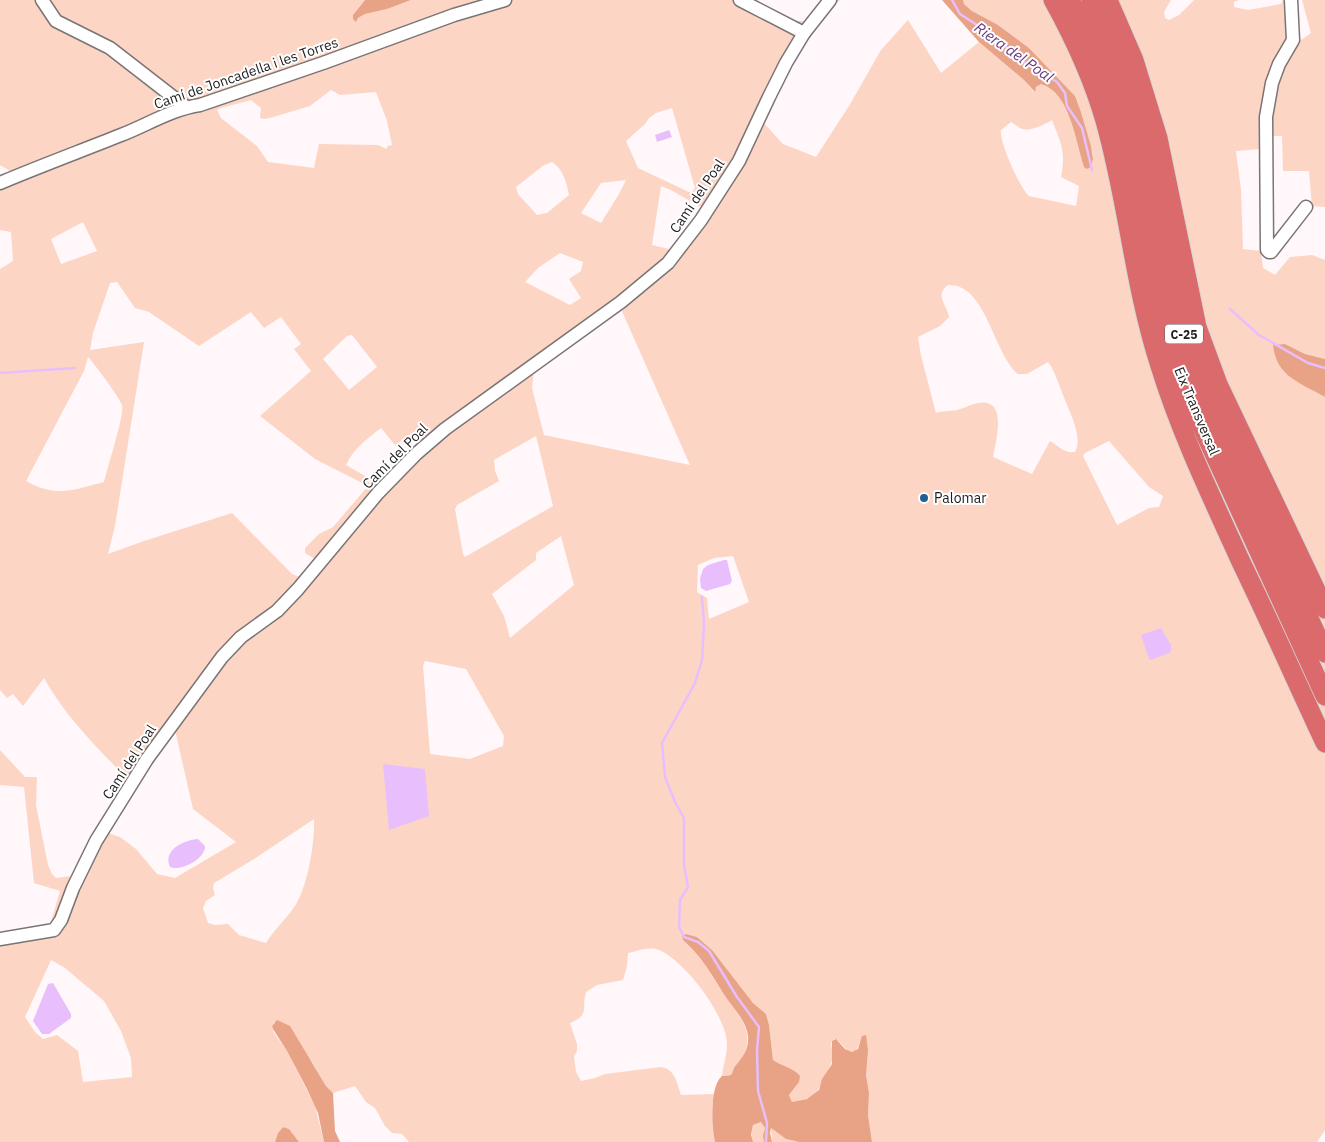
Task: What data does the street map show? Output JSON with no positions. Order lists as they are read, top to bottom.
{
  "streets": {
    "highway": ["C-25", "Eix Transversal"],
    "street": ["Camí de Joncadella i les Torres", "Camí del Poal"]
  },
  "water": ["Riera del Poal"],
  "places": ["Palomar"]
}
